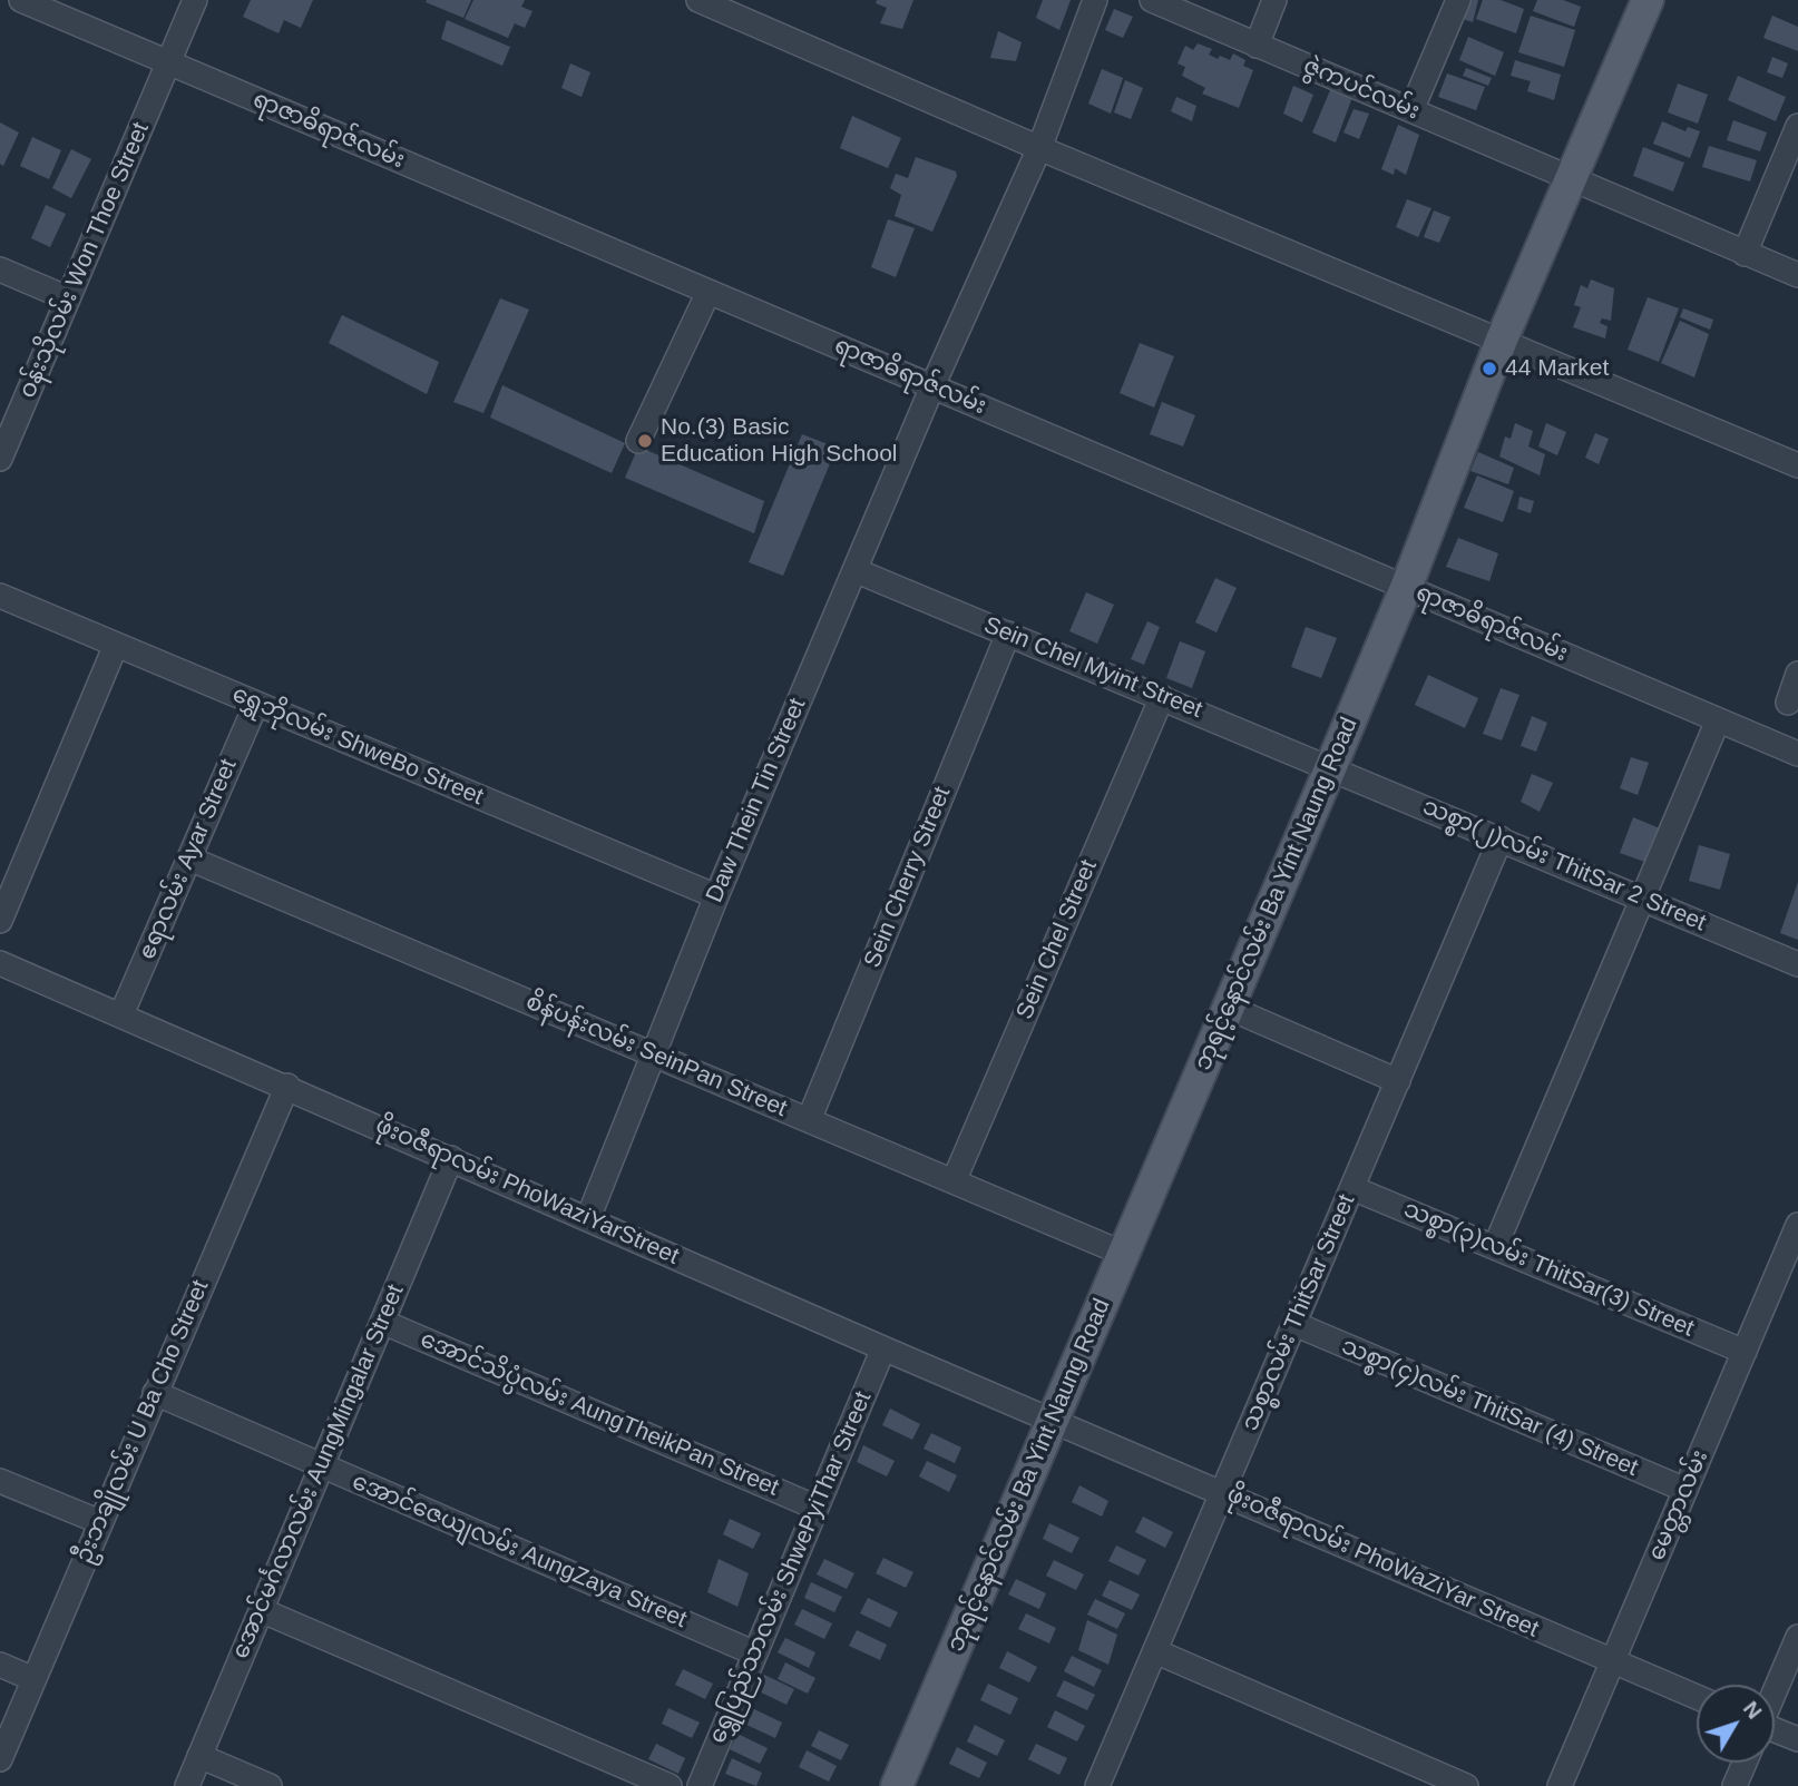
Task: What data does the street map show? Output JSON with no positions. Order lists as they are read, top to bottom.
{
  "streets": {
    "main road": ["ဘုရင့်နောင်လမ်း Ba Yint Naung Road"],
    "street": [
      "ဇွဲကပင်လမ်း",
      "ရာဇာဓိရာဇ်လမ်း",
      "ဝန်းသိုလမ်း Won Thoe Street",
      "Sein Chel Myint Street",
      "ရွှေဘိုလမ်း ShweBo Street",
      "Daw Thein Tin Street",
      "ဧရာလမ်း Ayar Street",
      "သစ္စာ(၂)လမ်း ThitSar 2 Street",
      "Sein Cherry Street",
      "Sein Chel Street",
      "စိန်ပန်းလမ်း SeinPan Street",
      "ဖိုးဝဇီရာလမ်း PhoWaziYarStreet",
      "သစ္စာ(၃)လမ်း ThitSar(3) Street",
      "သစ္စာလမ်း ThitSar Street",
      "သစ္စာ(၄)လမ်း ThitSar (4) Street",
      "အောင်သိပ္ပံလမ်း AungTheikPan Street",
      "ဦးဘချိုလမ်း U Ba Cho Street",
      "အောင်မင်္ဂလာလမ်း AungMingalar Street",
      "မေတ္တာလမ်း",
      "အောင်ဇေယျလမ်း AungZaya Street",
      "ဖိုးဝဇီရာလမ်း PhoWaZiYar Street",
      "ရွှေပြည်သာလမ်း ShwePyiThar Street"
    ]
  },
  "crossings": [
    ["ဇွဲကပင်လမ်း", "ဘုရင့်နောင်လမ်း Ba Yint Naung Road"],
    ["ရာဇာဓိရာဇ်လမ်း", "ဝန်းသိုလမ်း Won Thoe Street"],
    ["ရာဇာဓိရာဇ်လမ်း", "Daw Thein Tin Street"],
    ["ရာဇာဓိရာဇ်လမ်း", "ဘုရင့်နောင်လမ်း Ba Yint Naung Road"],
    ["Sein Chel Myint Street", "Daw Thein Tin Street"],
    ["Sein Chel Myint Street", "သစ္စာ(၂)လမ်း ThitSar 2 Street"],
    ["Sein Chel Myint Street", "Sein Cherry Street"],
    ["Sein Chel Myint Street", "ဘုရင့်နောင်လမ်း Ba Yint Naung Road"],
    ["Sein Chel Myint Street", "Sein Chel Street"],
    ["ရွှေဘိုလမ်း ShweBo Street", "Daw Thein Tin Street"],
    ["ရွှေဘိုလမ်း ShweBo Street", "ဧရာလမ်း Ayar Street"],
    ["Daw Thein Tin Street", "စိန်ပန်းလမ်း SeinPan Street"],
    ["Daw Thein Tin Street", "ဖိုးဝဇီရာလမ်း PhoWaziYarStreet"],
    ["ဧရာလမ်း Ayar Street", "စိန်ပန်းလမ်း SeinPan Street"],
    ["ဧရာလမ်း Ayar Street", "ဖိုးဝဇီရာလမ်း PhoWaziYarStreet"],
    ["သစ္စာ(၂)လမ်း ThitSar 2 Street", "ဘုရင့်နောင်လမ်း Ba Yint Naung Road"],
    ["သစ္စာ(၂)လမ်း ThitSar 2 Street", "သစ္စာလမ်း ThitSar Street"],
    ["Sein Cherry Street", "စိန်ပန်းလမ်း SeinPan Street"],
    ["ဘုရင့်နောင်လမ်း Ba Yint Naung Road", "စိန်ပန်းလမ်း SeinPan Street"],
    ["ဘုရင့်နောင်လမ်း Ba Yint Naung Road", "ဖိုးဝဇီရာလမ်း PhoWaziYarStreet"],
    ["ဘုရင့်နောင်လမ်း Ba Yint Naung Road", "ဖိုးဝဇီရာလမ်း PhoWaZiYar Street"],
    ["Sein Chel Street", "စိန်ပန်းလမ်း SeinPan Street"],
    ["ဖိုးဝဇီရာလမ်း PhoWaziYarStreet", "ဦးဘချိုလမ်း U Ba Cho Street"],
    ["ဖိုးဝဇီရာလမ်း PhoWaziYarStreet", "အောင်မင်္ဂလာလမ်း AungMingalar Street"],
    ["ဖိုးဝဇီရာလမ်း PhoWaziYarStreet", "ဖိုးဝဇီရာလမ်း PhoWaZiYar Street"],
    ["ဖိုးဝဇီရာလမ်း PhoWaziYarStreet", "ရွှေပြည်သာလမ်း ShwePyiThar Street"],
    ["သစ္စာ(၃)လမ်း ThitSar(3) Street", "သစ္စာလမ်း ThitSar Street"],
    ["သစ္စာ(၃)လမ်း ThitSar(3) Street", "မေတ္တာလမ်း"],
    ["သစ္စာလမ်း ThitSar Street", "သစ္စာ(၄)လမ်း ThitSar (4) Street"],
    ["သစ္စာလမ်း ThitSar Street", "ဖိုးဝဇီရာလမ်း PhoWaZiYar Street"],
    ["သစ္စာ(၄)လမ်း ThitSar (4) Street", "မေတ္တာလမ်း"],
    ["အောင်သိပ္ပံလမ်း AungTheikPan Street", "အောင်မင်္ဂလာလမ်း AungMingalar Street"],
    ["အောင်သိပ္ပံလမ်း AungTheikPan Street", "ရွှေပြည်သာလမ်း ShwePyiThar Street"],
    ["ဦးဘချိုလမ်း U Ba Cho Street", "အောင်ဇေယျလမ်း AungZaya Street"],
    ["အောင်မင်္ဂလာလမ်း AungMingalar Street", "အောင်ဇေယျလမ်း AungZaya Street"],
    ["မေတ္တာလမ်း", "ဖိုးဝဇီရာလမ်း PhoWaZiYar Street"],
    ["အောင်ဇေယျလမ်း AungZaya Street", "ရွှေပြည်သာလမ်း ShwePyiThar Street"]
  ],
  "places": ["44 Market", "No.(3) Basic Education High School"],
  "north": "top right"
}
